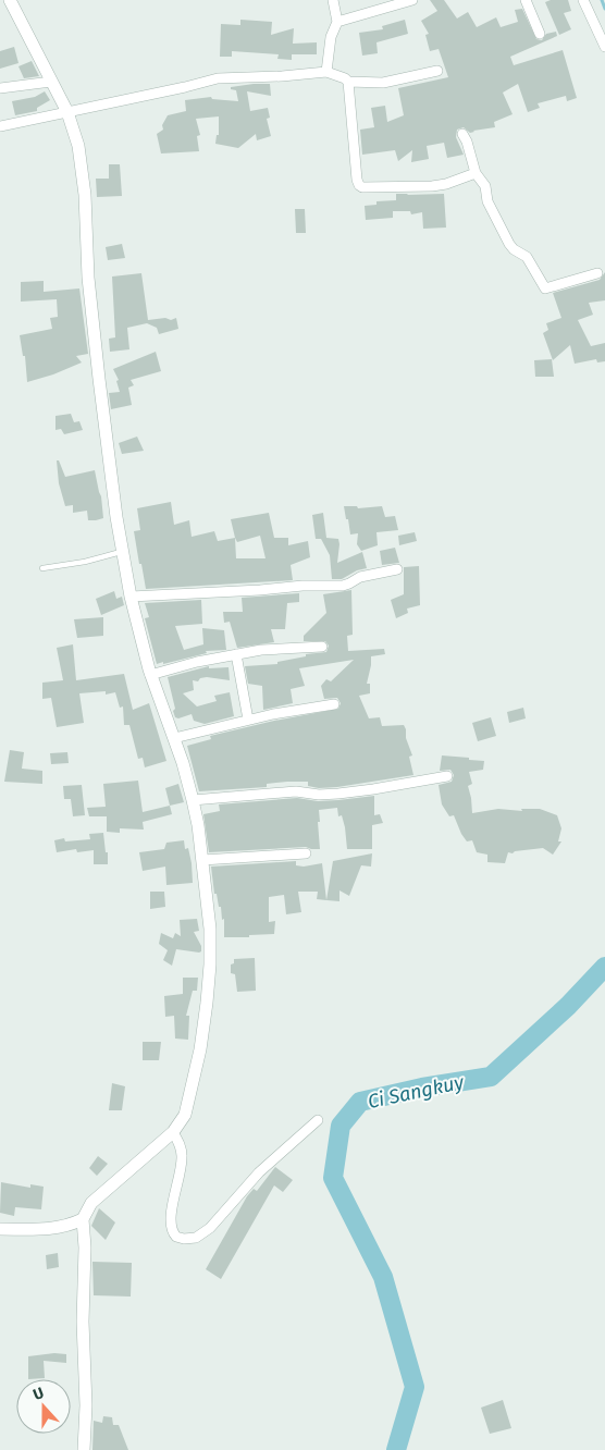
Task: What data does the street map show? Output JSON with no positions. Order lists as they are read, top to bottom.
{
  "water": ["Ci Sangkuy"],
  "north": "top"
}
